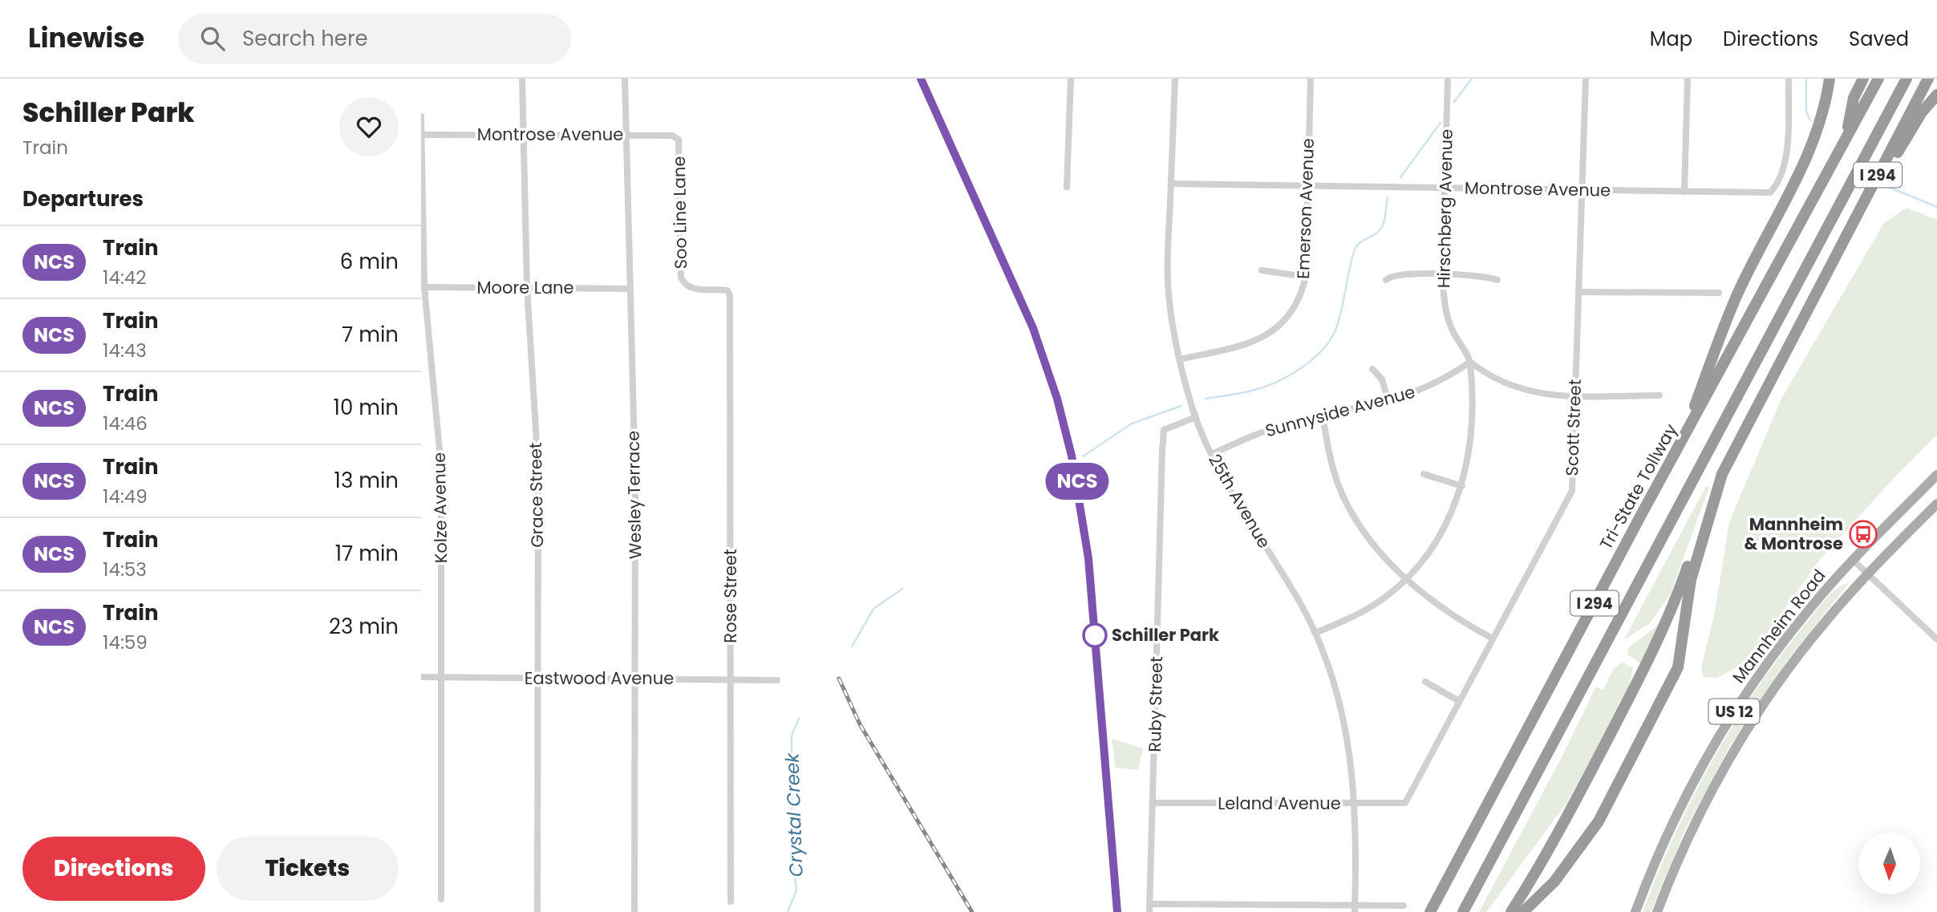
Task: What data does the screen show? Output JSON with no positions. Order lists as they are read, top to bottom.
{
  "streets": {
    "highway": ["I 294", "Tri-State Tollway"],
    "main road": ["Mannheim Road", "US 12"],
    "street": [
      "Montrose Avenue",
      "Emerson Avenue",
      "Hirschberg Avenue",
      "Soo Line Lane",
      "Moore Lane",
      "Sunnyside Avenue",
      "Scott Street",
      "Grace Street",
      "Wesley Terrace",
      "25th Avenue",
      "Kolze Avenue",
      "Rose Street",
      "Eastwood Avenue",
      "Ruby Street",
      "Leland Avenue"
    ]
  },
  "crossings": [
    ["Montrose Avenue", "Emerson Avenue"],
    ["Montrose Avenue", "Hirschberg Avenue"],
    ["Montrose Avenue", "Soo Line Lane"],
    ["Montrose Avenue", "Scott Street"],
    ["Montrose Avenue", "Grace Street"],
    ["Montrose Avenue", "Wesley Terrace"],
    ["Montrose Avenue", "25th Avenue"],
    ["Montrose Avenue", "Kolze Avenue"],
    ["Emerson Avenue", "25th Avenue"],
    ["Hirschberg Avenue", "Sunnyside Avenue"],
    ["Soo Line Lane", "Rose Street"],
    ["Moore Lane", "Grace Street"],
    ["Moore Lane", "Wesley Terrace"],
    ["Moore Lane", "Kolze Avenue"],
    ["Sunnyside Avenue", "25th Avenue"],
    ["Scott Street", "Leland Avenue"],
    ["Grace Street", "Eastwood Avenue"],
    ["Wesley Terrace", "Eastwood Avenue"],
    ["25th Avenue", "Ruby Street"],
    ["25th Avenue", "Leland Avenue"],
    ["Kolze Avenue", "Eastwood Avenue"],
    ["Rose Street", "Eastwood Avenue"],
    ["Ruby Street", "Leland Avenue"]
  ],
  "water": ["Crystal Creek"],
  "places": {
    "bus stop": ["Mannheim & Montrose"],
    "other": ["Schiller Park"]
  },
  "north": "bottom",
  "page": {
    "header": "Linewise",
    "search": "Search here",
    "nav": ["Map", "Directions", "Saved"],
    "heading": [
      ["Schiller Park", "Train"],
      "Departures"
    ],
    "on_map": "NCS",
    "list": [
      {
        "mark": "NCS",
        "name": "Train",
        "note": "14:42",
        "value": "6 min"
      },
      {
        "mark": "NCS",
        "name": "Train",
        "note": "14:43",
        "value": "7 min"
      },
      {
        "mark": "NCS",
        "name": "Train",
        "note": "14:46",
        "value": "10 min"
      },
      {
        "mark": "NCS",
        "name": "Train",
        "note": "14:49",
        "value": "13 min"
      },
      {
        "mark": "NCS",
        "name": "Train",
        "note": "14:53",
        "value": "17 min"
      },
      {
        "mark": "NCS",
        "name": "Train",
        "note": "14:59",
        "value": "23 min"
      }
    ],
    "buttons": ["Directions", "Tickets"]
  }
}
